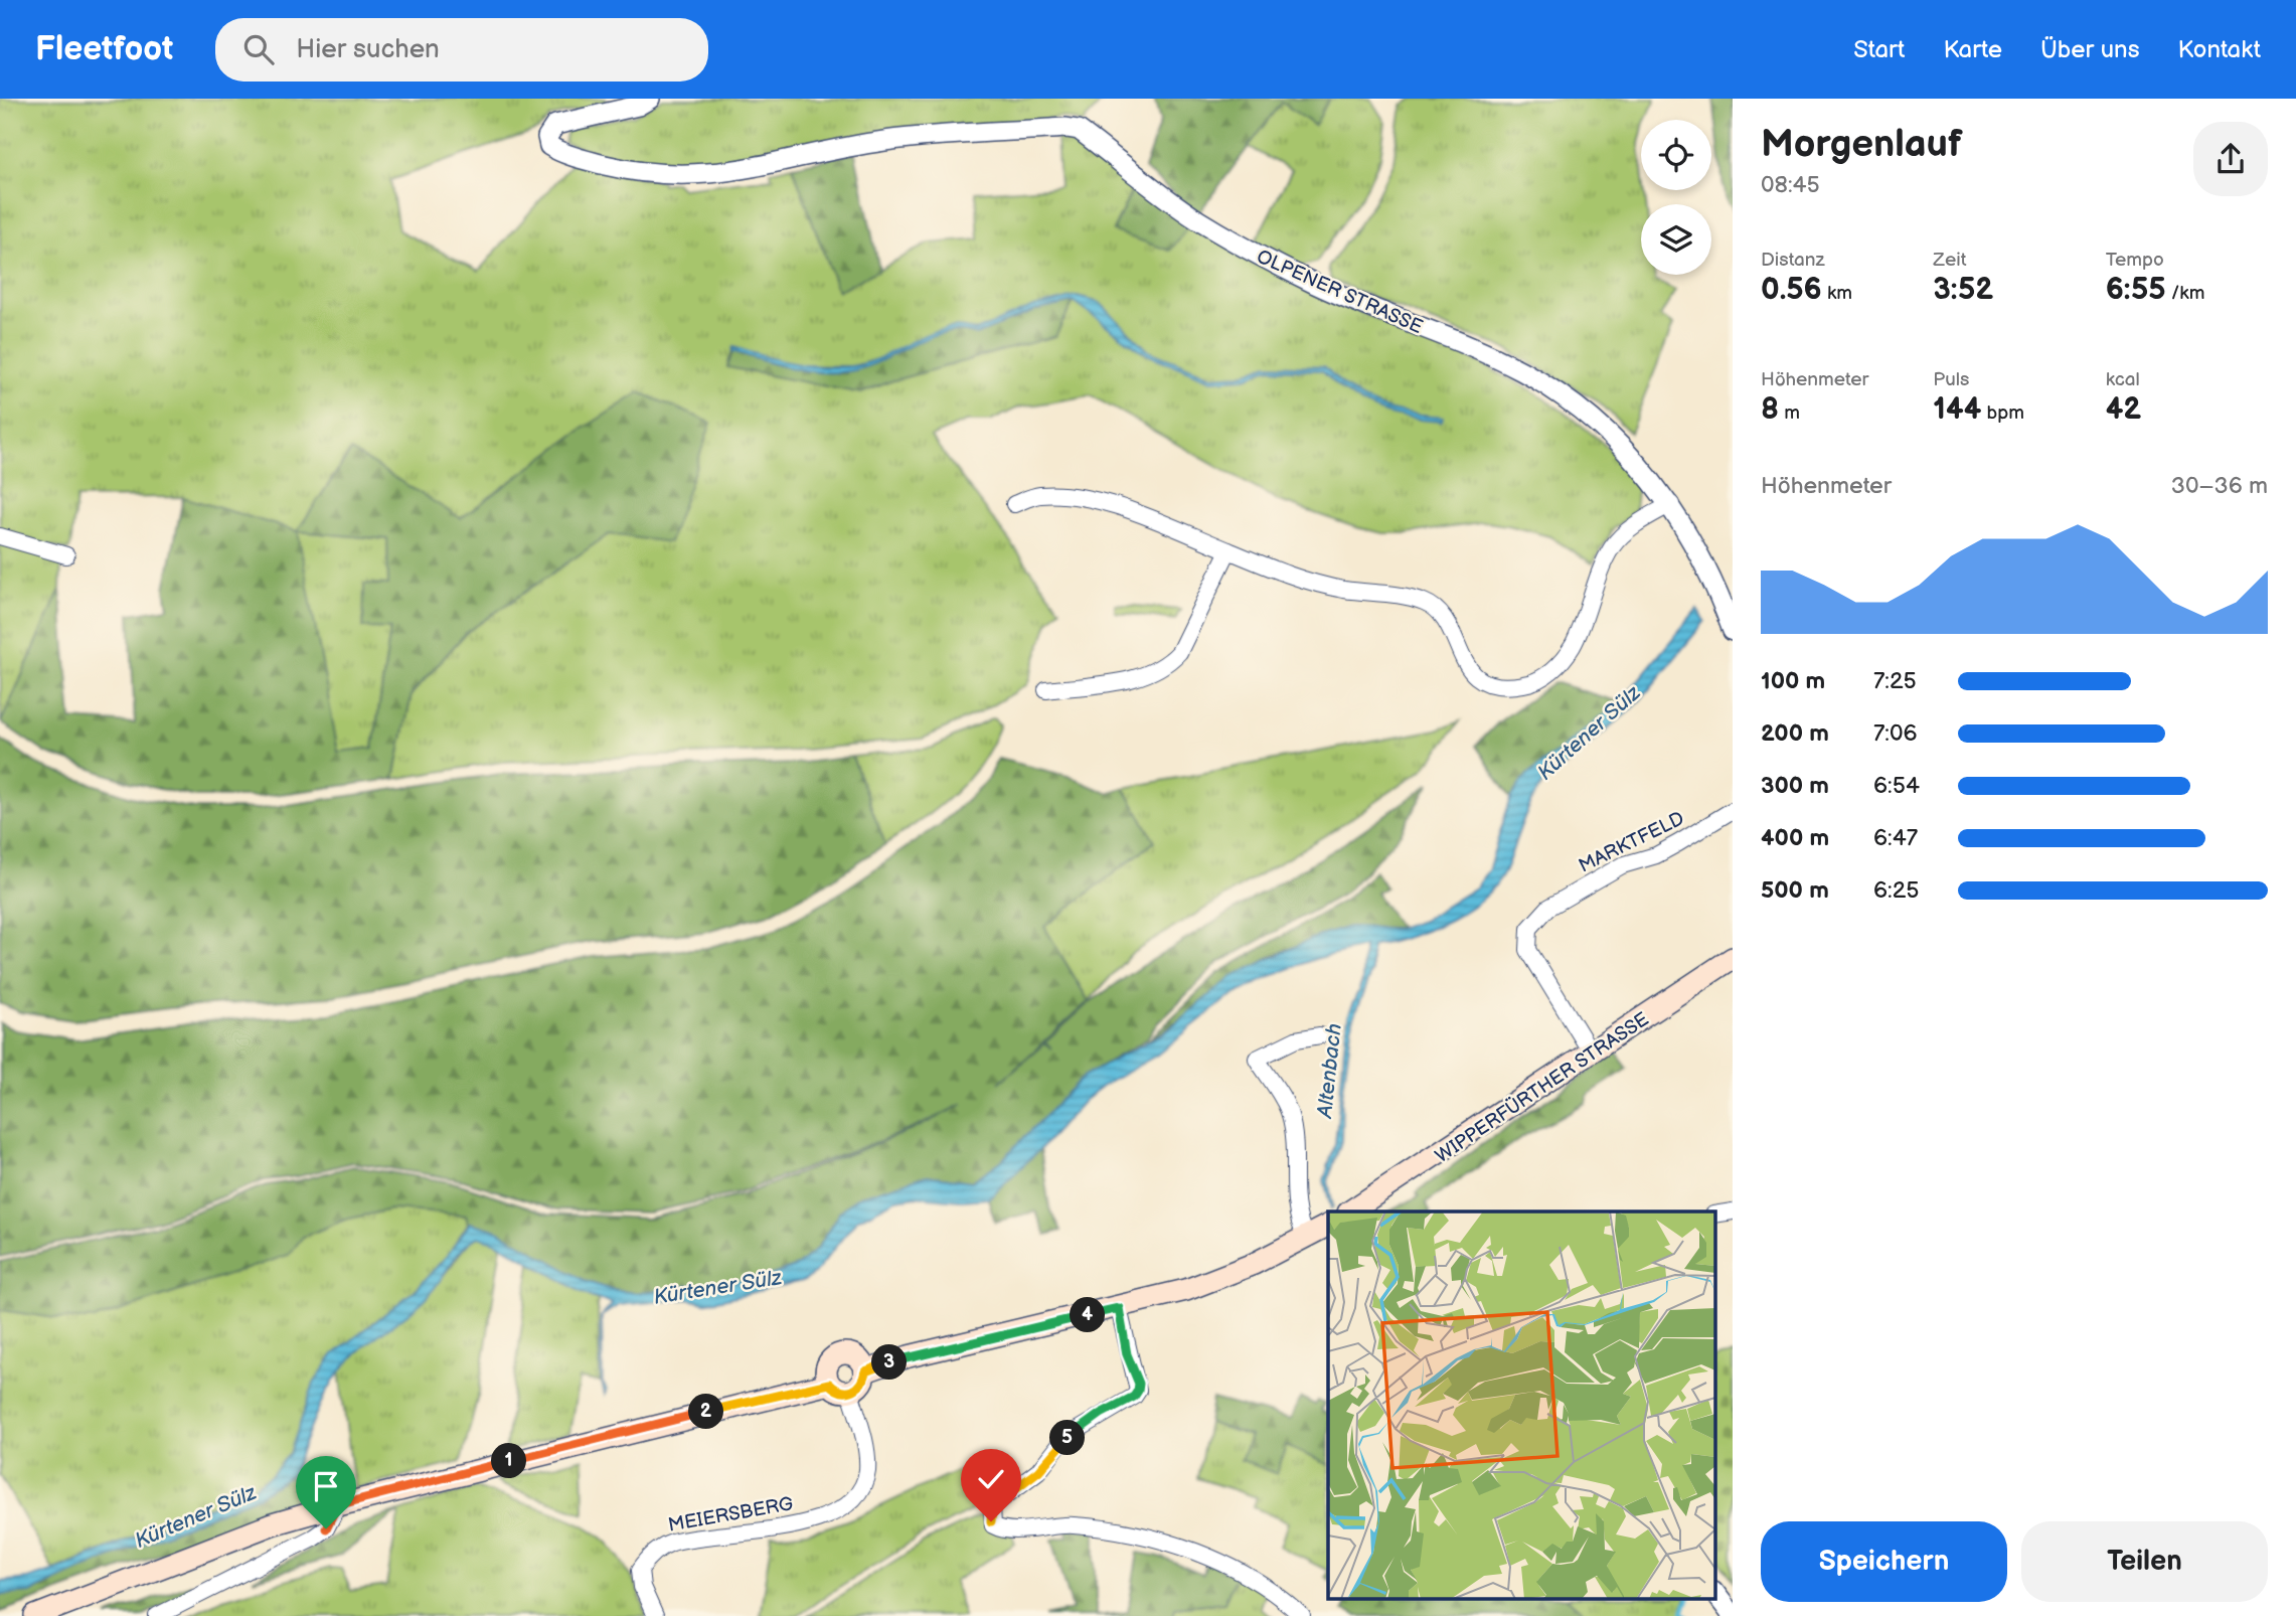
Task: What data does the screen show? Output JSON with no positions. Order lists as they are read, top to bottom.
{
  "streets": {
    "main road": ["WIPPERFÜRTHER STRASSE"],
    "street": ["OLPENER STRASSE", "MARKTFELD", "MEIERSBERG"]
  },
  "crossings": [
    ["MARKTFELD", "WIPPERFÜRTHER STRASSE"]
  ],
  "water": ["Kürtener Sülz", "Altenbach"],
  "page": {
    "header": "Fleetfoot",
    "search": "Hier suchen",
    "nav": [
      "Start",
      "Karte",
      "Über uns",
      "Kontakt"
    ],
    "heading": ["Morgenlauf", "08:45"],
    "stats": [
      ["Distanz", "0.56 km"],
      ["Zeit", "3:52"],
      ["Tempo", "6:55 /km"],
      ["Höhenmeter", "8 m"],
      ["Puls", "144 bpm"],
      ["kcal", "42"]
    ],
    "chart": ["Höhenmeter", "30–36 m"],
    "list": [
      {
        "name": "100 m",
        "note": "7:25"
      },
      {
        "name": "200 m",
        "note": "7:06"
      },
      {
        "name": "300 m",
        "note": "6:54"
      },
      {
        "name": "400 m",
        "note": "6:47"
      },
      {
        "name": "500 m",
        "note": "6:25"
      }
    ],
    "pins": [
      "4",
      "3",
      "2",
      "5",
      "1"
    ],
    "buttons": ["Speichern", "Teilen"]
  }
}
